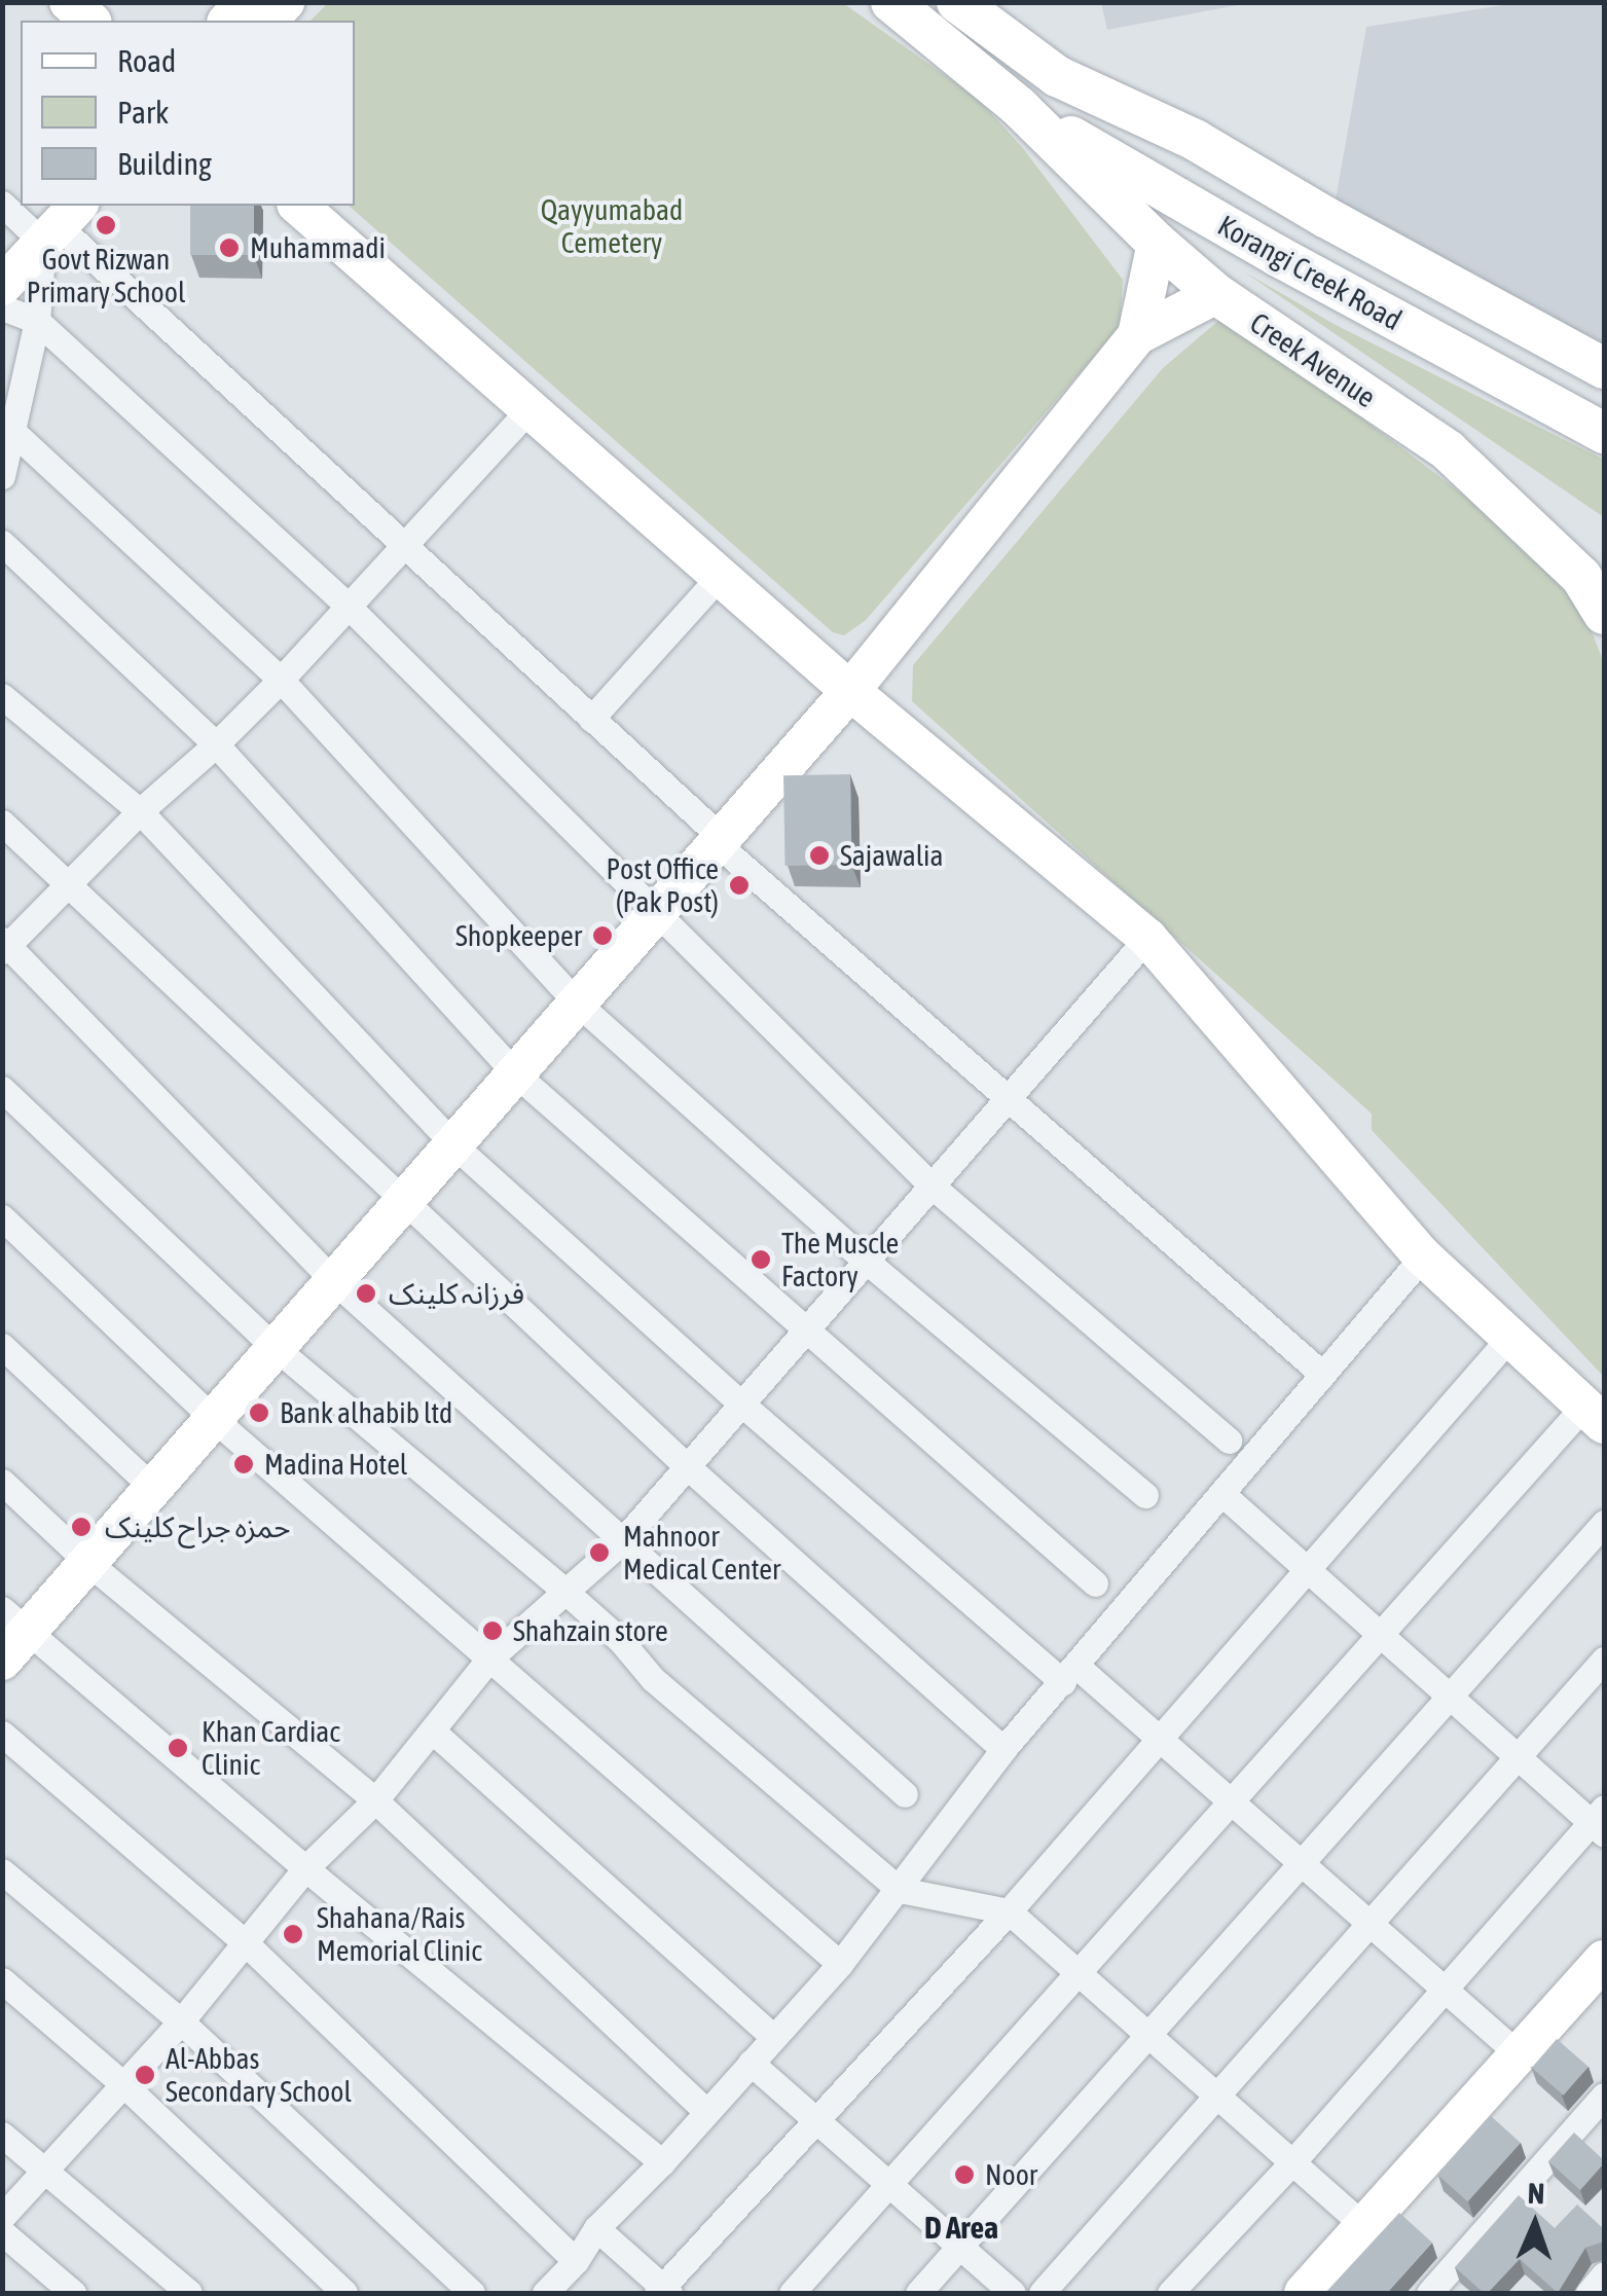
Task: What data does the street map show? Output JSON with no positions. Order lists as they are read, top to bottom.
{
  "streets": {
    "main road": ["Korangi Creek Road", "Creek Avenue"]
  },
  "crossings": [
    ["Korangi Creek Road", "Creek Avenue"]
  ],
  "districts": ["D Area"],
  "parks": ["Qayyumabad Cemetery"],
  "places": [
    "Govt Rizwan Primary School",
    "Muhammadi",
    "Sajawalia",
    "Post Office (Pak Post)",
    "Shopkeeper",
    "The Muscle Factory",
    "فرزانہ کلینک",
    "Bank alhabib ltd",
    "Madina Hotel",
    "حمزہ جراح کلینک",
    "Mahnoor Medical Center",
    "Shahzain store",
    "Khan Cardiac Clinic",
    "Shahana/Rais Memorial Clinic",
    "Al-Abbas Secondary School",
    "Noor"
  ],
  "legend": ["Road", "Park", "Building"],
  "north": "top"
}
